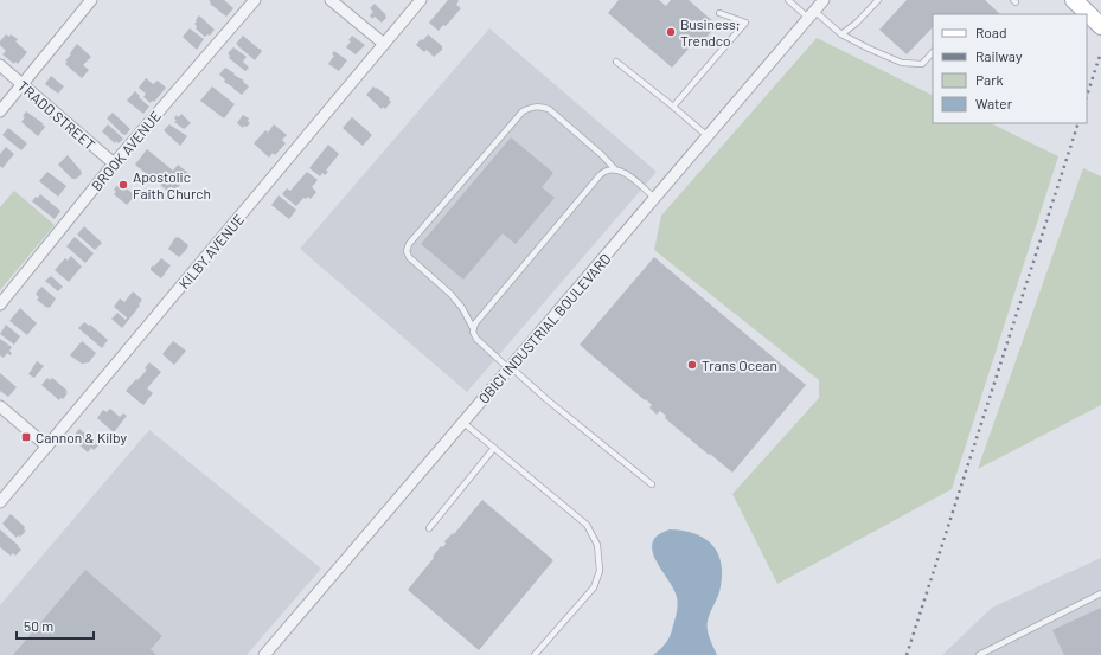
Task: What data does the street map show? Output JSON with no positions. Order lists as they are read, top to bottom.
{
  "streets": {
    "street": [
      "TRADD STREET",
      "BROOK AVENUE",
      "KILBY AVENUE",
      "OBICI INDUSTRIAL BOULEVARD"
    ]
  },
  "crossings": [
    ["TRADD STREET", "BROOK AVENUE"]
  ],
  "places": {
    "other": ["Business; Trendco", "Apostolic Faith Church", "Trans Ocean"],
    "transit": ["Cannon & Kilby"]
  },
  "legend": [
    "Road",
    "Railway",
    "Park",
    "Water"
  ],
  "scale_bar": "50 m"
}
